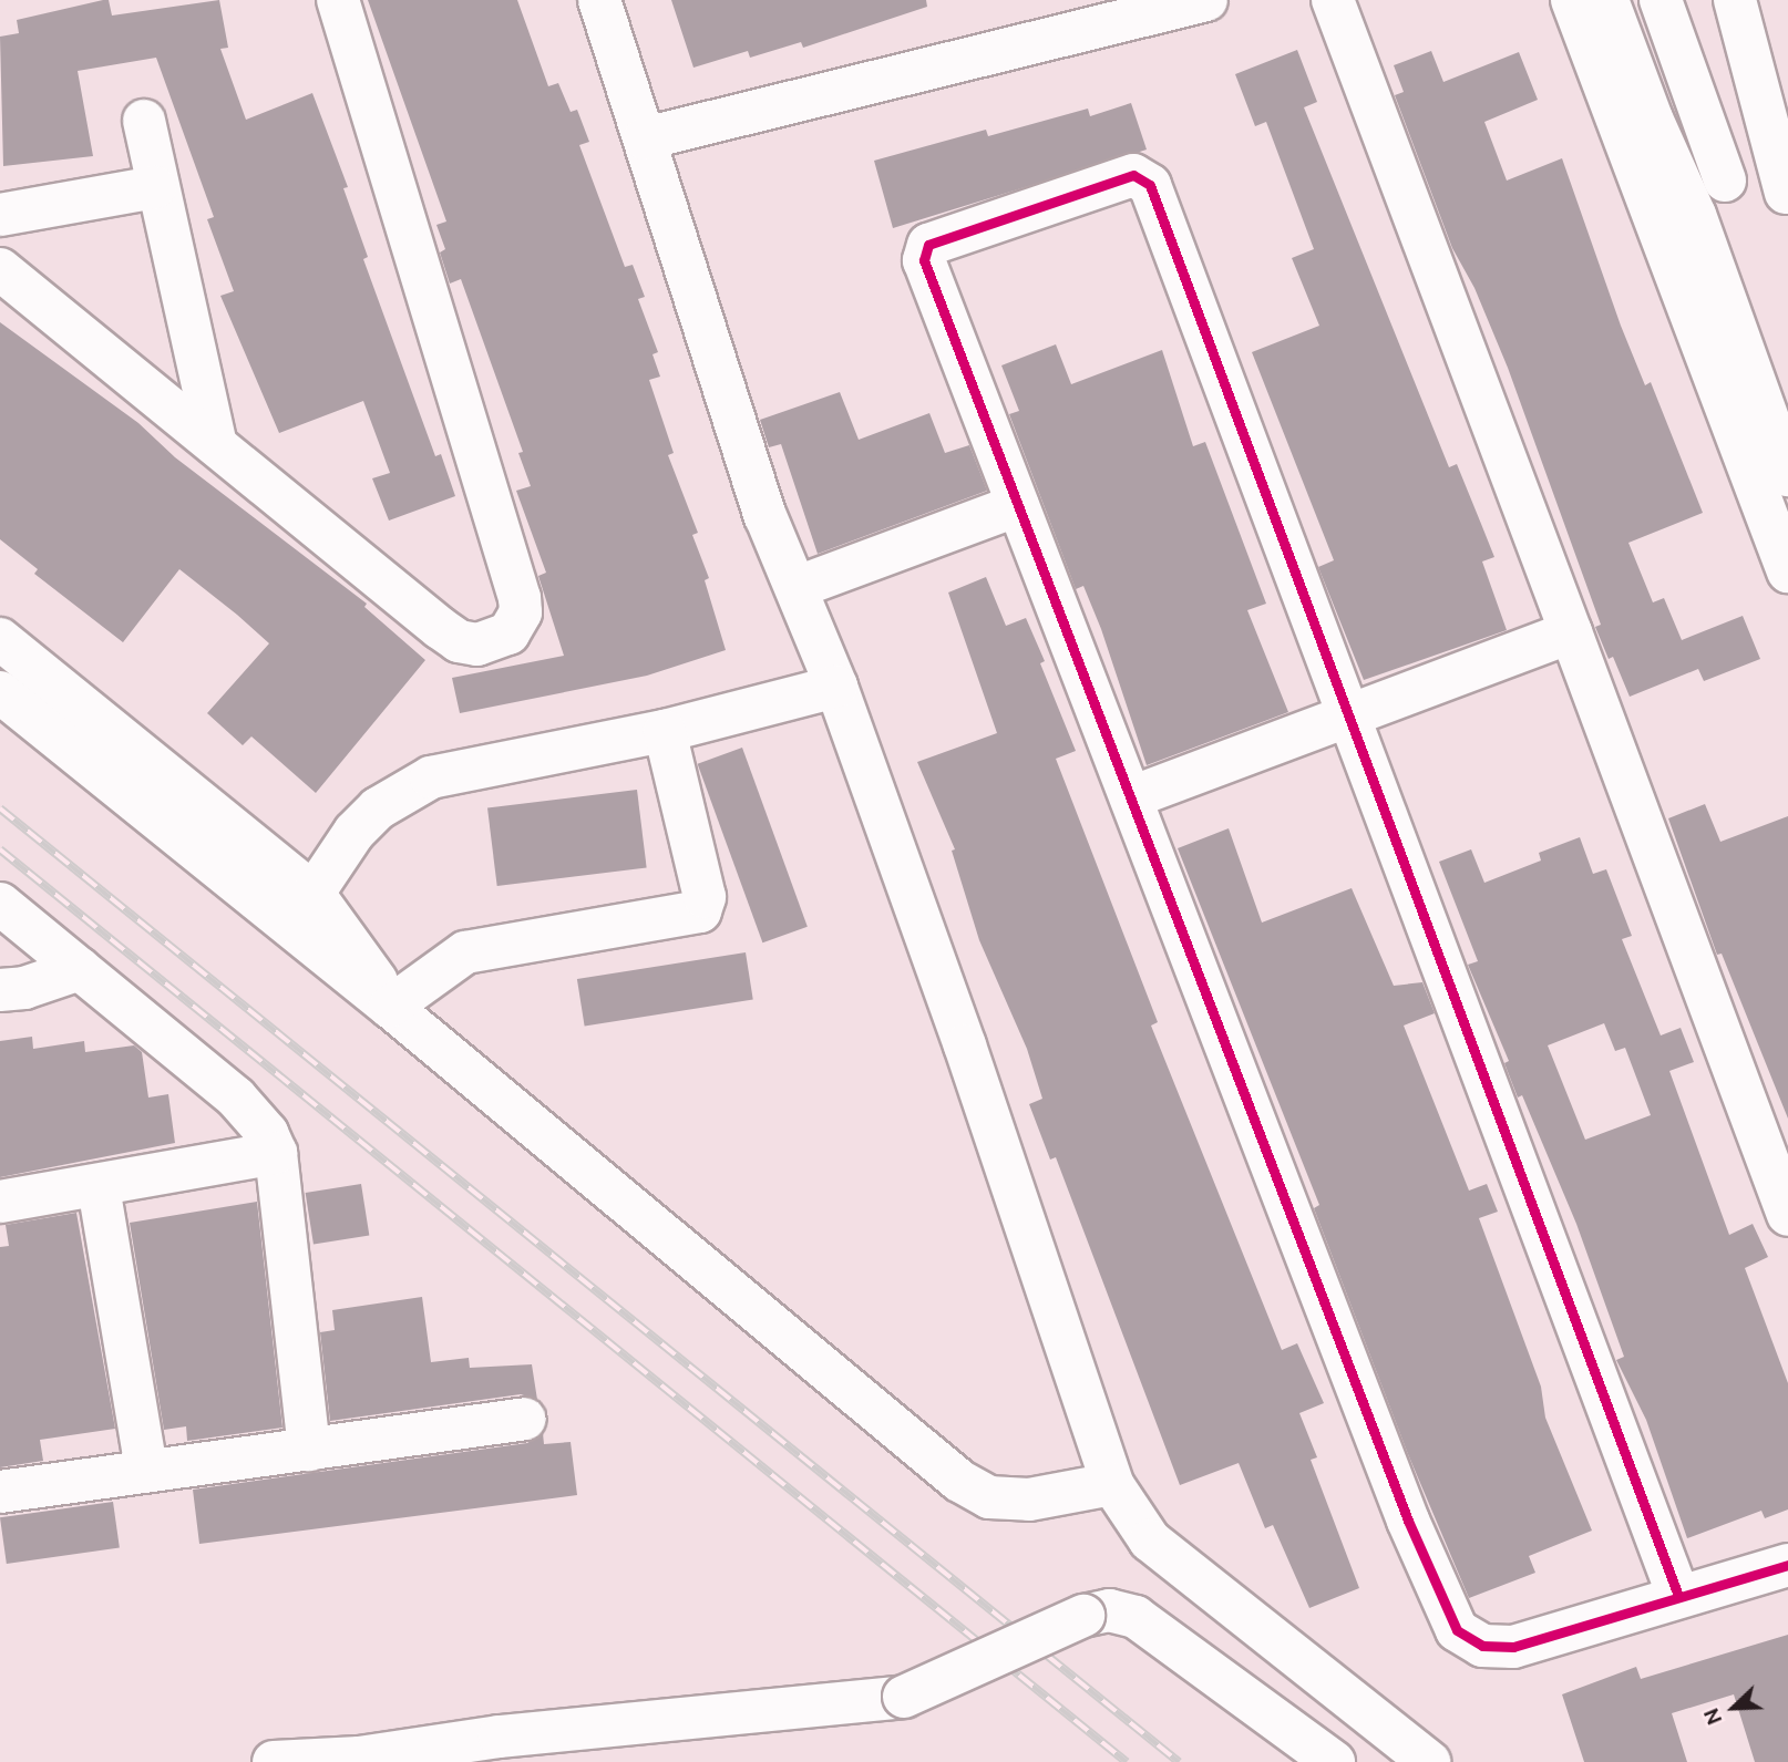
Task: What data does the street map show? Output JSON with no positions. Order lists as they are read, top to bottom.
{
  "north": "bottom left"
}
